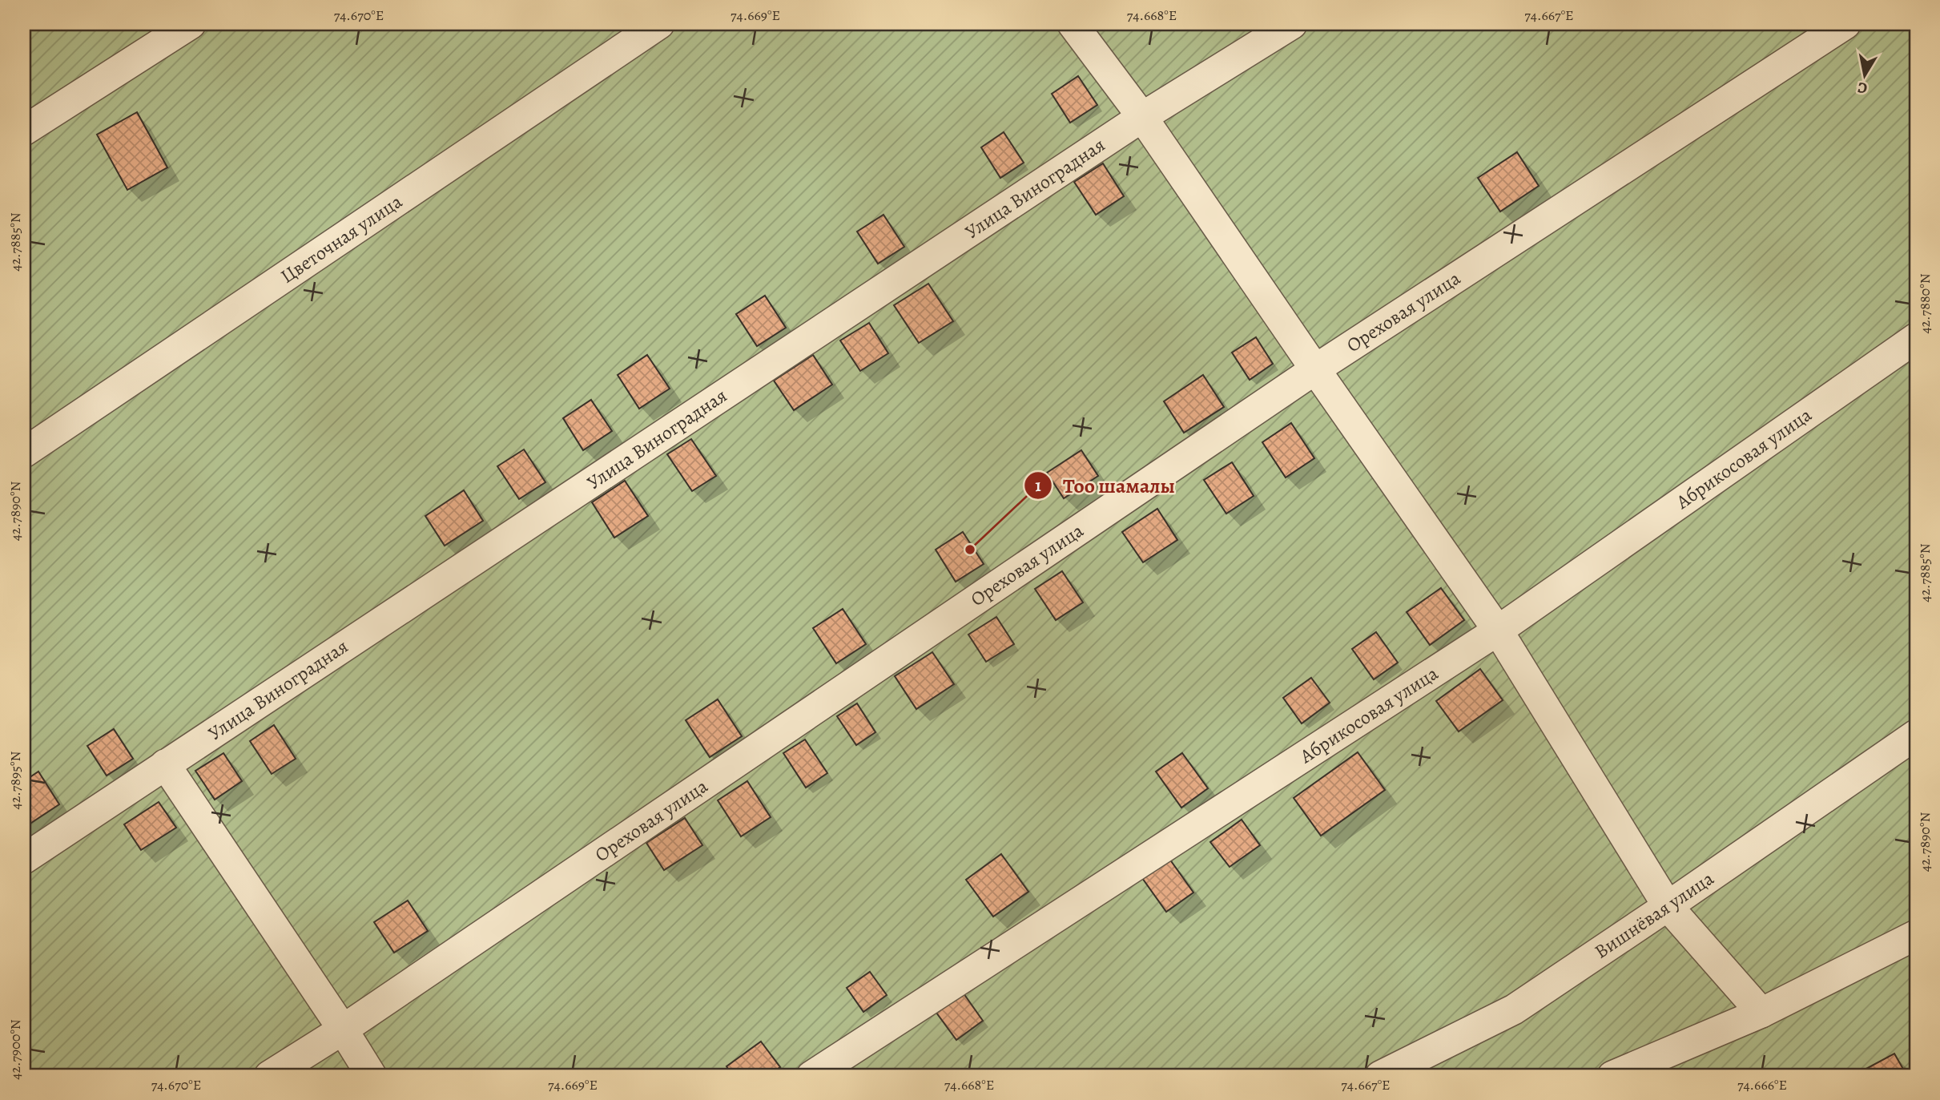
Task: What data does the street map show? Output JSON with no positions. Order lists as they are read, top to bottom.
{
  "streets": {
    "street": [
      "Улица Виноградная",
      "Цветочная улица",
      "Ореховая улица",
      "Абрикосовая улица",
      "Вишнёвая улица"
    ]
  },
  "places": ["Тоо шамалы"],
  "north": "bottom",
  "coordinates": [
    "74.670°E",
    "74.669°E",
    "74.668°E",
    "74.667°E",
    "42.7885°N",
    "42.7880°N",
    "42.7890°N",
    "42.7895°N",
    "42.7900°N",
    "74.666°E"
  ]
}
